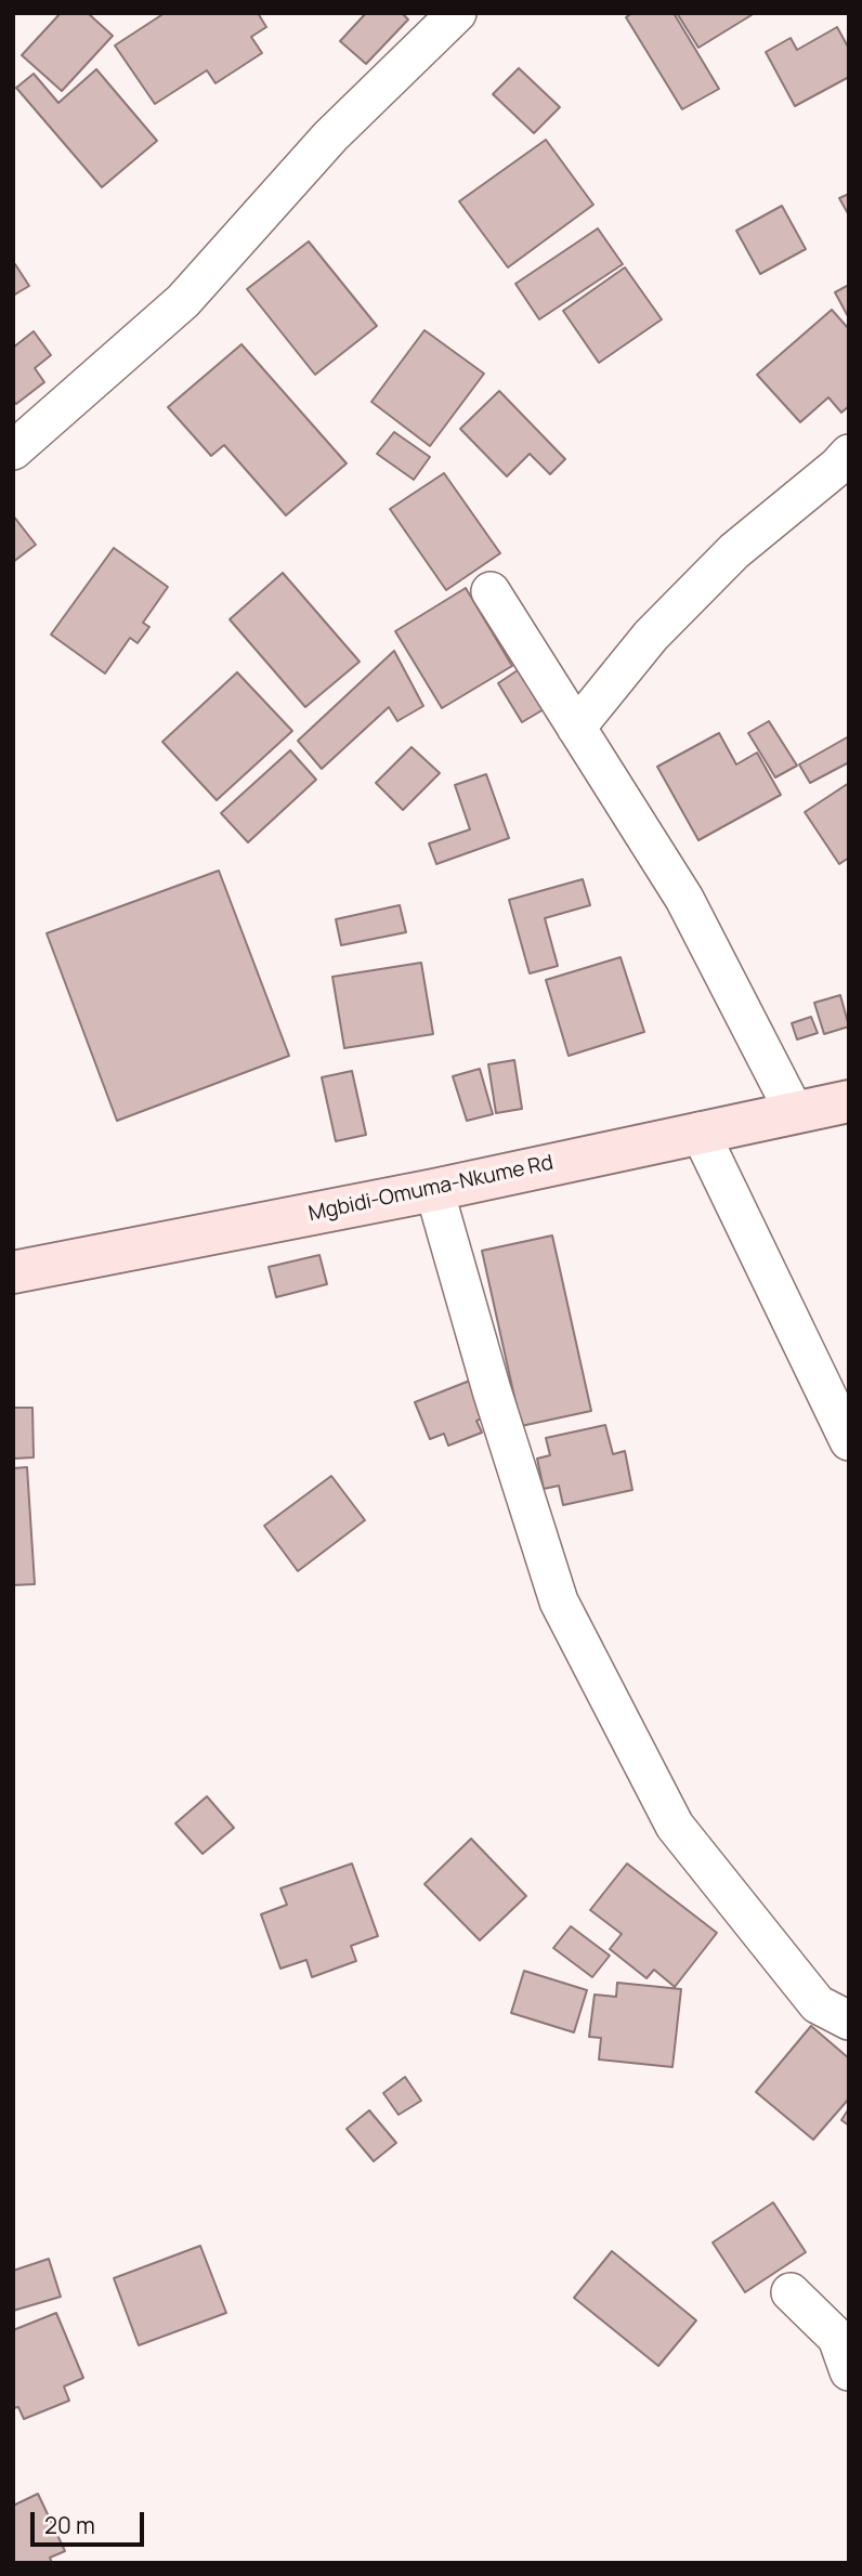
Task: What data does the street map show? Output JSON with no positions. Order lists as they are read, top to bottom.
{
  "streets": {
    "street": ["Mgbidi-Omuma-Nkume Rd"]
  },
  "scale_bar": "20 m"
}
